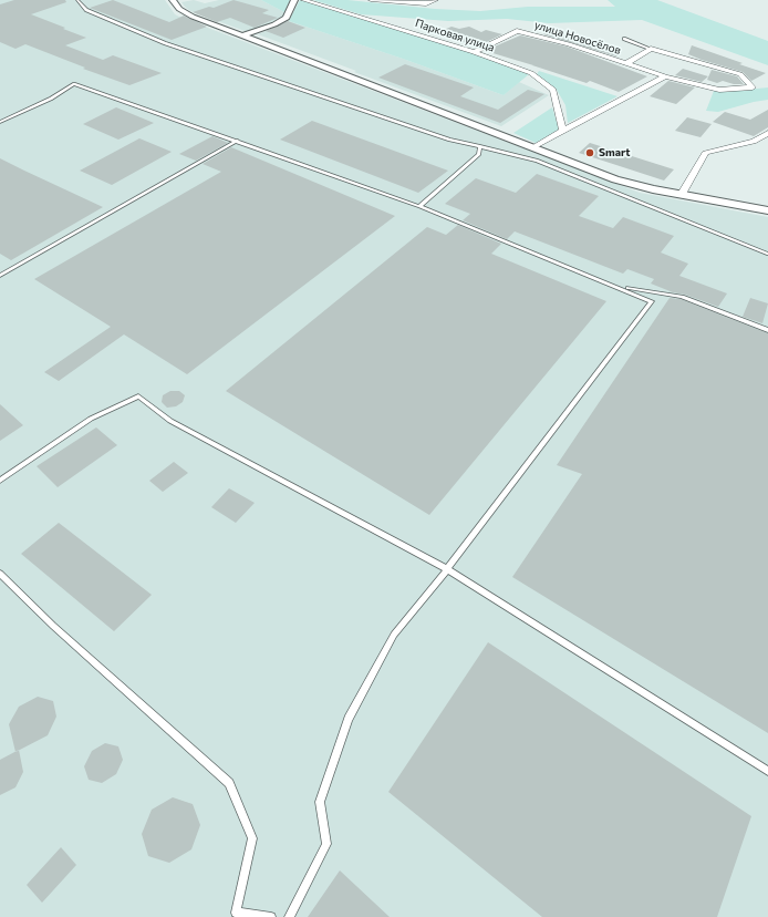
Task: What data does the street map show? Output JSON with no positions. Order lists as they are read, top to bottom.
{
  "streets": {
    "street": ["Парковая улица", "улица Новосёлов"]
  },
  "crossings": [
    ["Парковая улица", "улица Новосёлов"]
  ],
  "places": ["Smart"]
}
